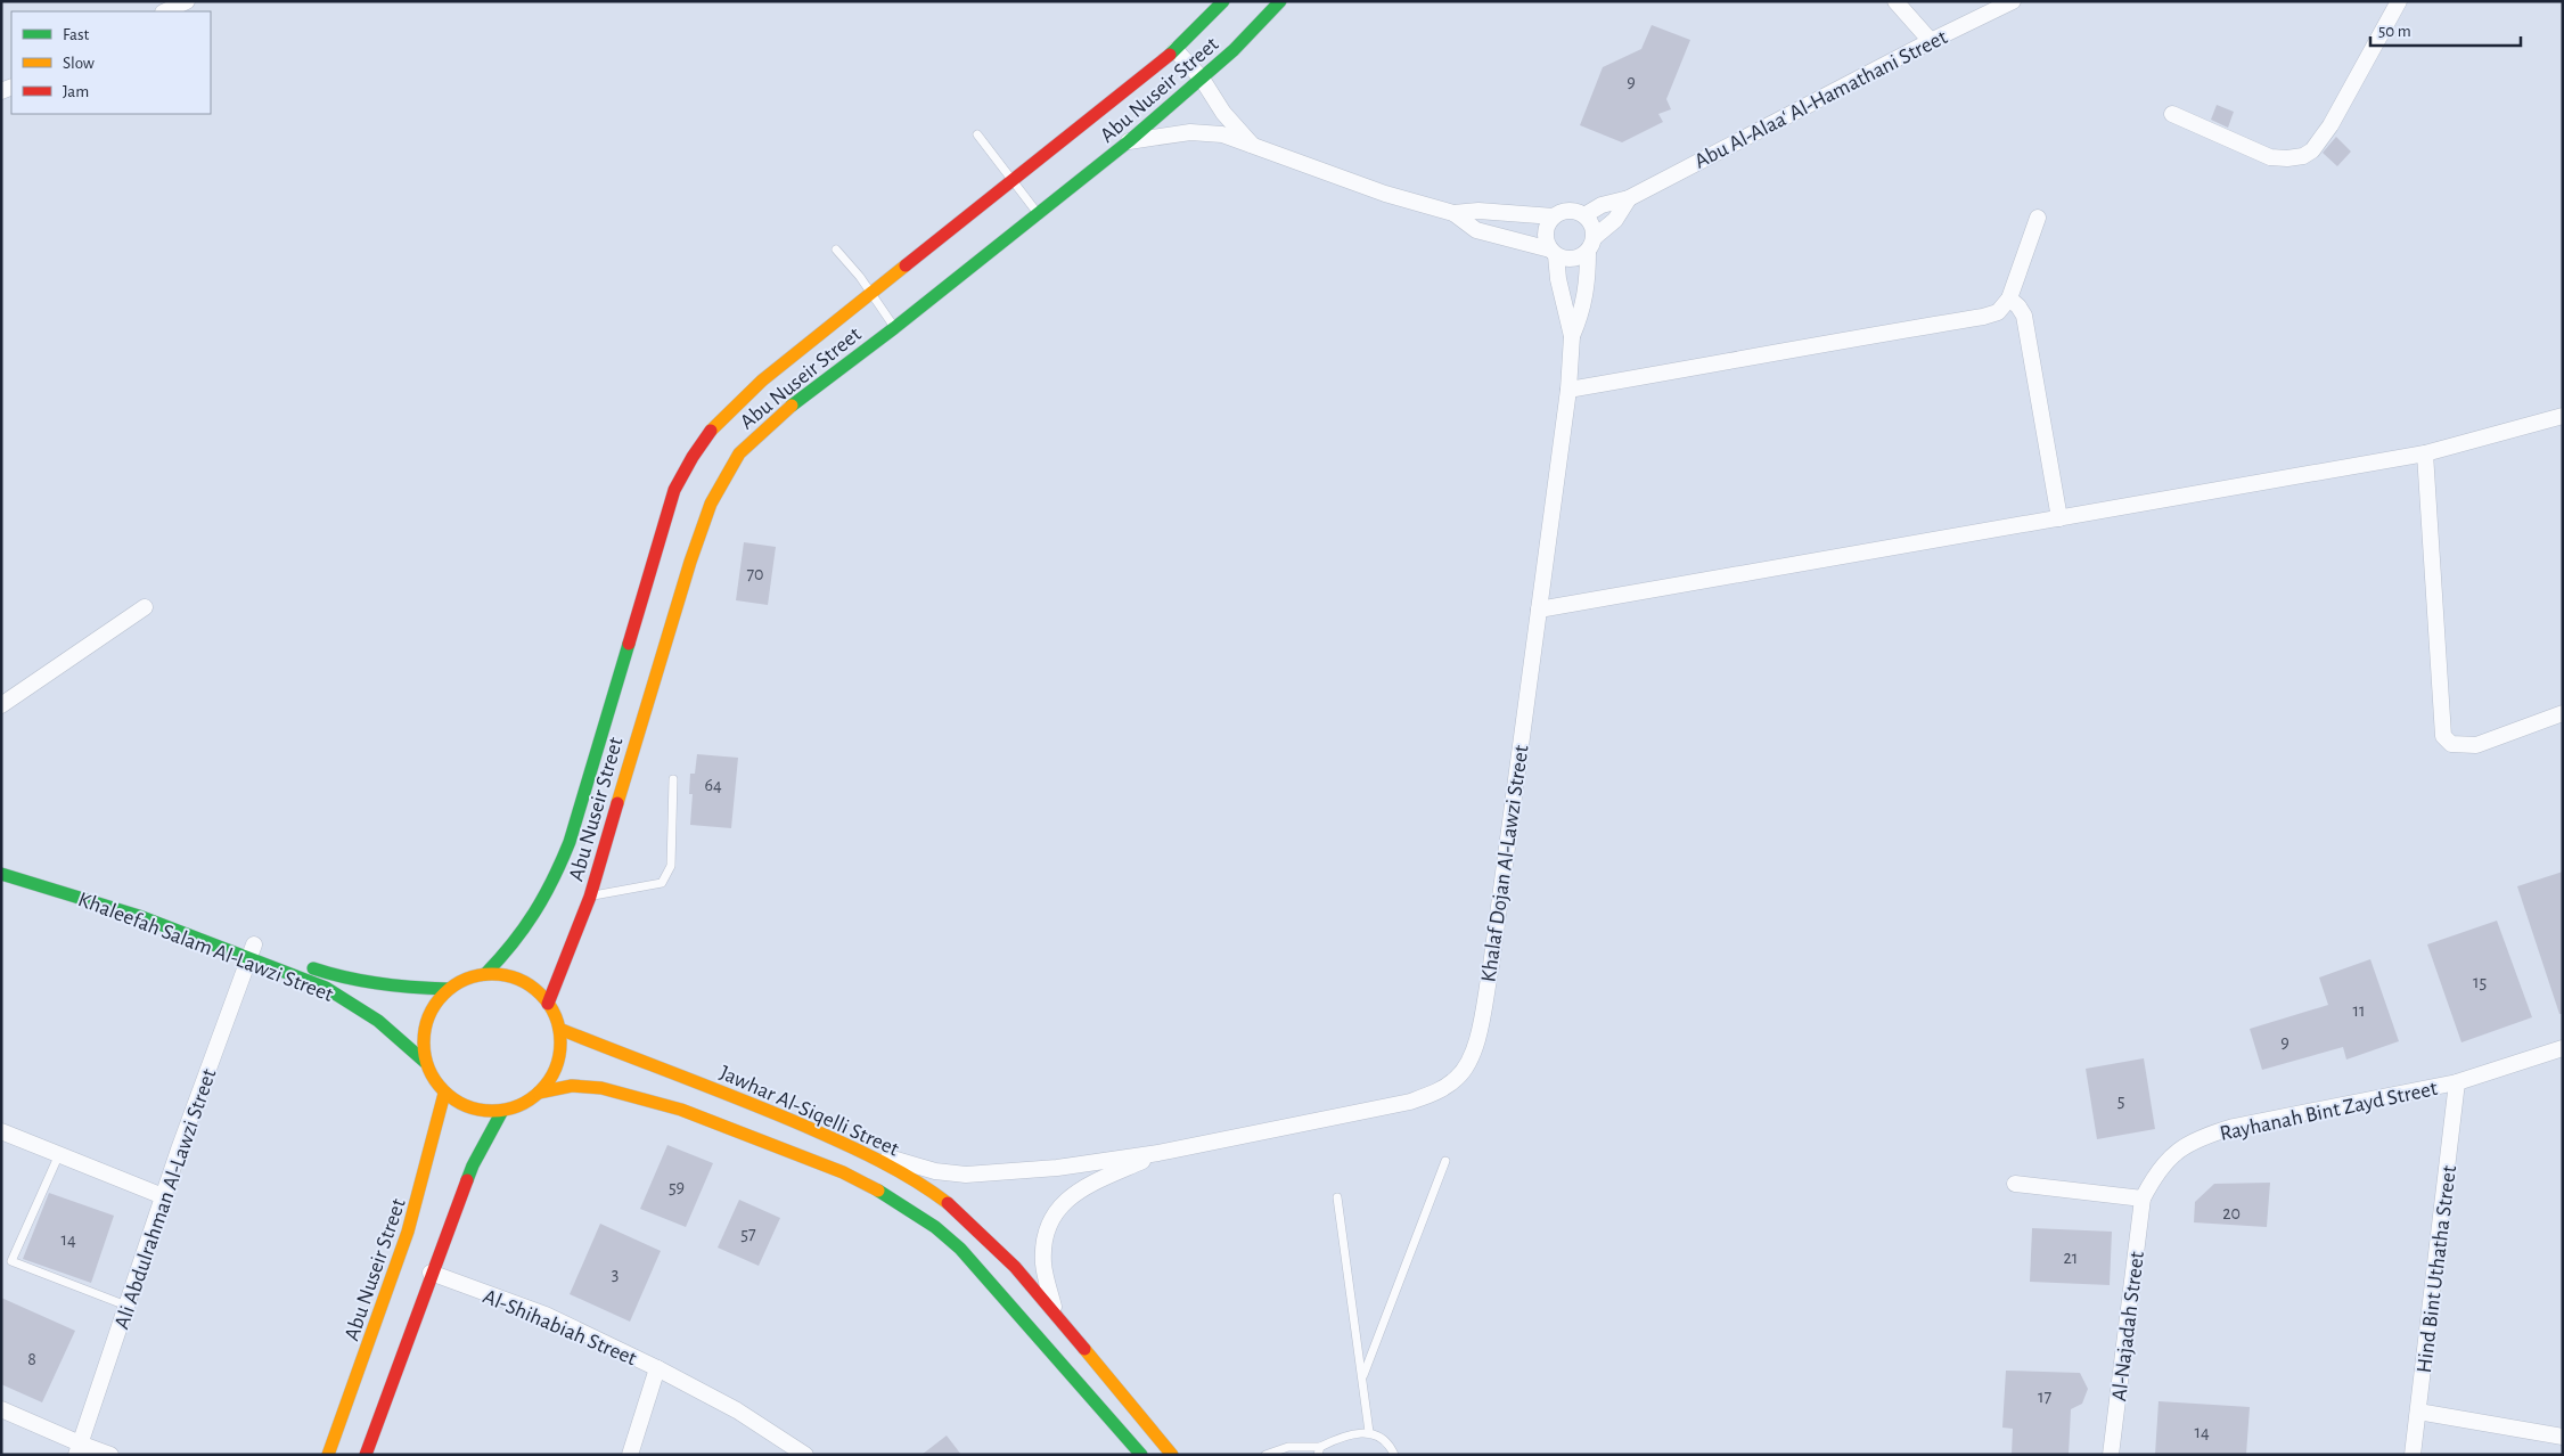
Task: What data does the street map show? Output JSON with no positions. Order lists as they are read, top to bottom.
{
  "streets": {
    "main road": ["Abu Nuseir Street", "Khaleefah Salam Al-Lawzi Street", "Jawhar Al-Siqelli Street"],
    "street": [
      "Abu Al-Alaa‘ Al-Hamathani Street",
      "Khalaf Dojan Al-Lawzi Street",
      "Rayhanah Bint Zayd Street",
      "Ali Abdulrahman Al-Lawzi Street",
      "Hind Bint Uthatha Street",
      "Al-Shihabiah Street",
      "Al-Najadah Street"
    ]
  },
  "crossings": [
    ["Abu Nuseir Street", "Khaleefah Salam Al-Lawzi Street"],
    ["Abu Nuseir Street", "Jawhar Al-Siqelli Street"],
    ["Abu Al-Alaa‘ Al-Hamathani Street", "Khalaf Dojan Al-Lawzi Street"],
    ["Khalaf Dojan Al-Lawzi Street", "Jawhar Al-Siqelli Street"],
    ["Khaleefah Salam Al-Lawzi Street", "Jawhar Al-Siqelli Street"],
    ["Khaleefah Salam Al-Lawzi Street", "Ali Abdulrahman Al-Lawzi Street"],
    ["Rayhanah Bint Zayd Street", "Hind Bint Uthatha Street"],
    ["Rayhanah Bint Zayd Street", "Al-Najadah Street"]
  ],
  "house_numbers": [
    "9",
    "70",
    "64",
    "15",
    "11",
    "9",
    "5",
    "59",
    "20",
    "57",
    "14",
    "21",
    "3",
    "8",
    "17",
    "14"
  ],
  "legend": ["Fast", "Slow", "Jam"],
  "scale_bar": "50 m"
}
